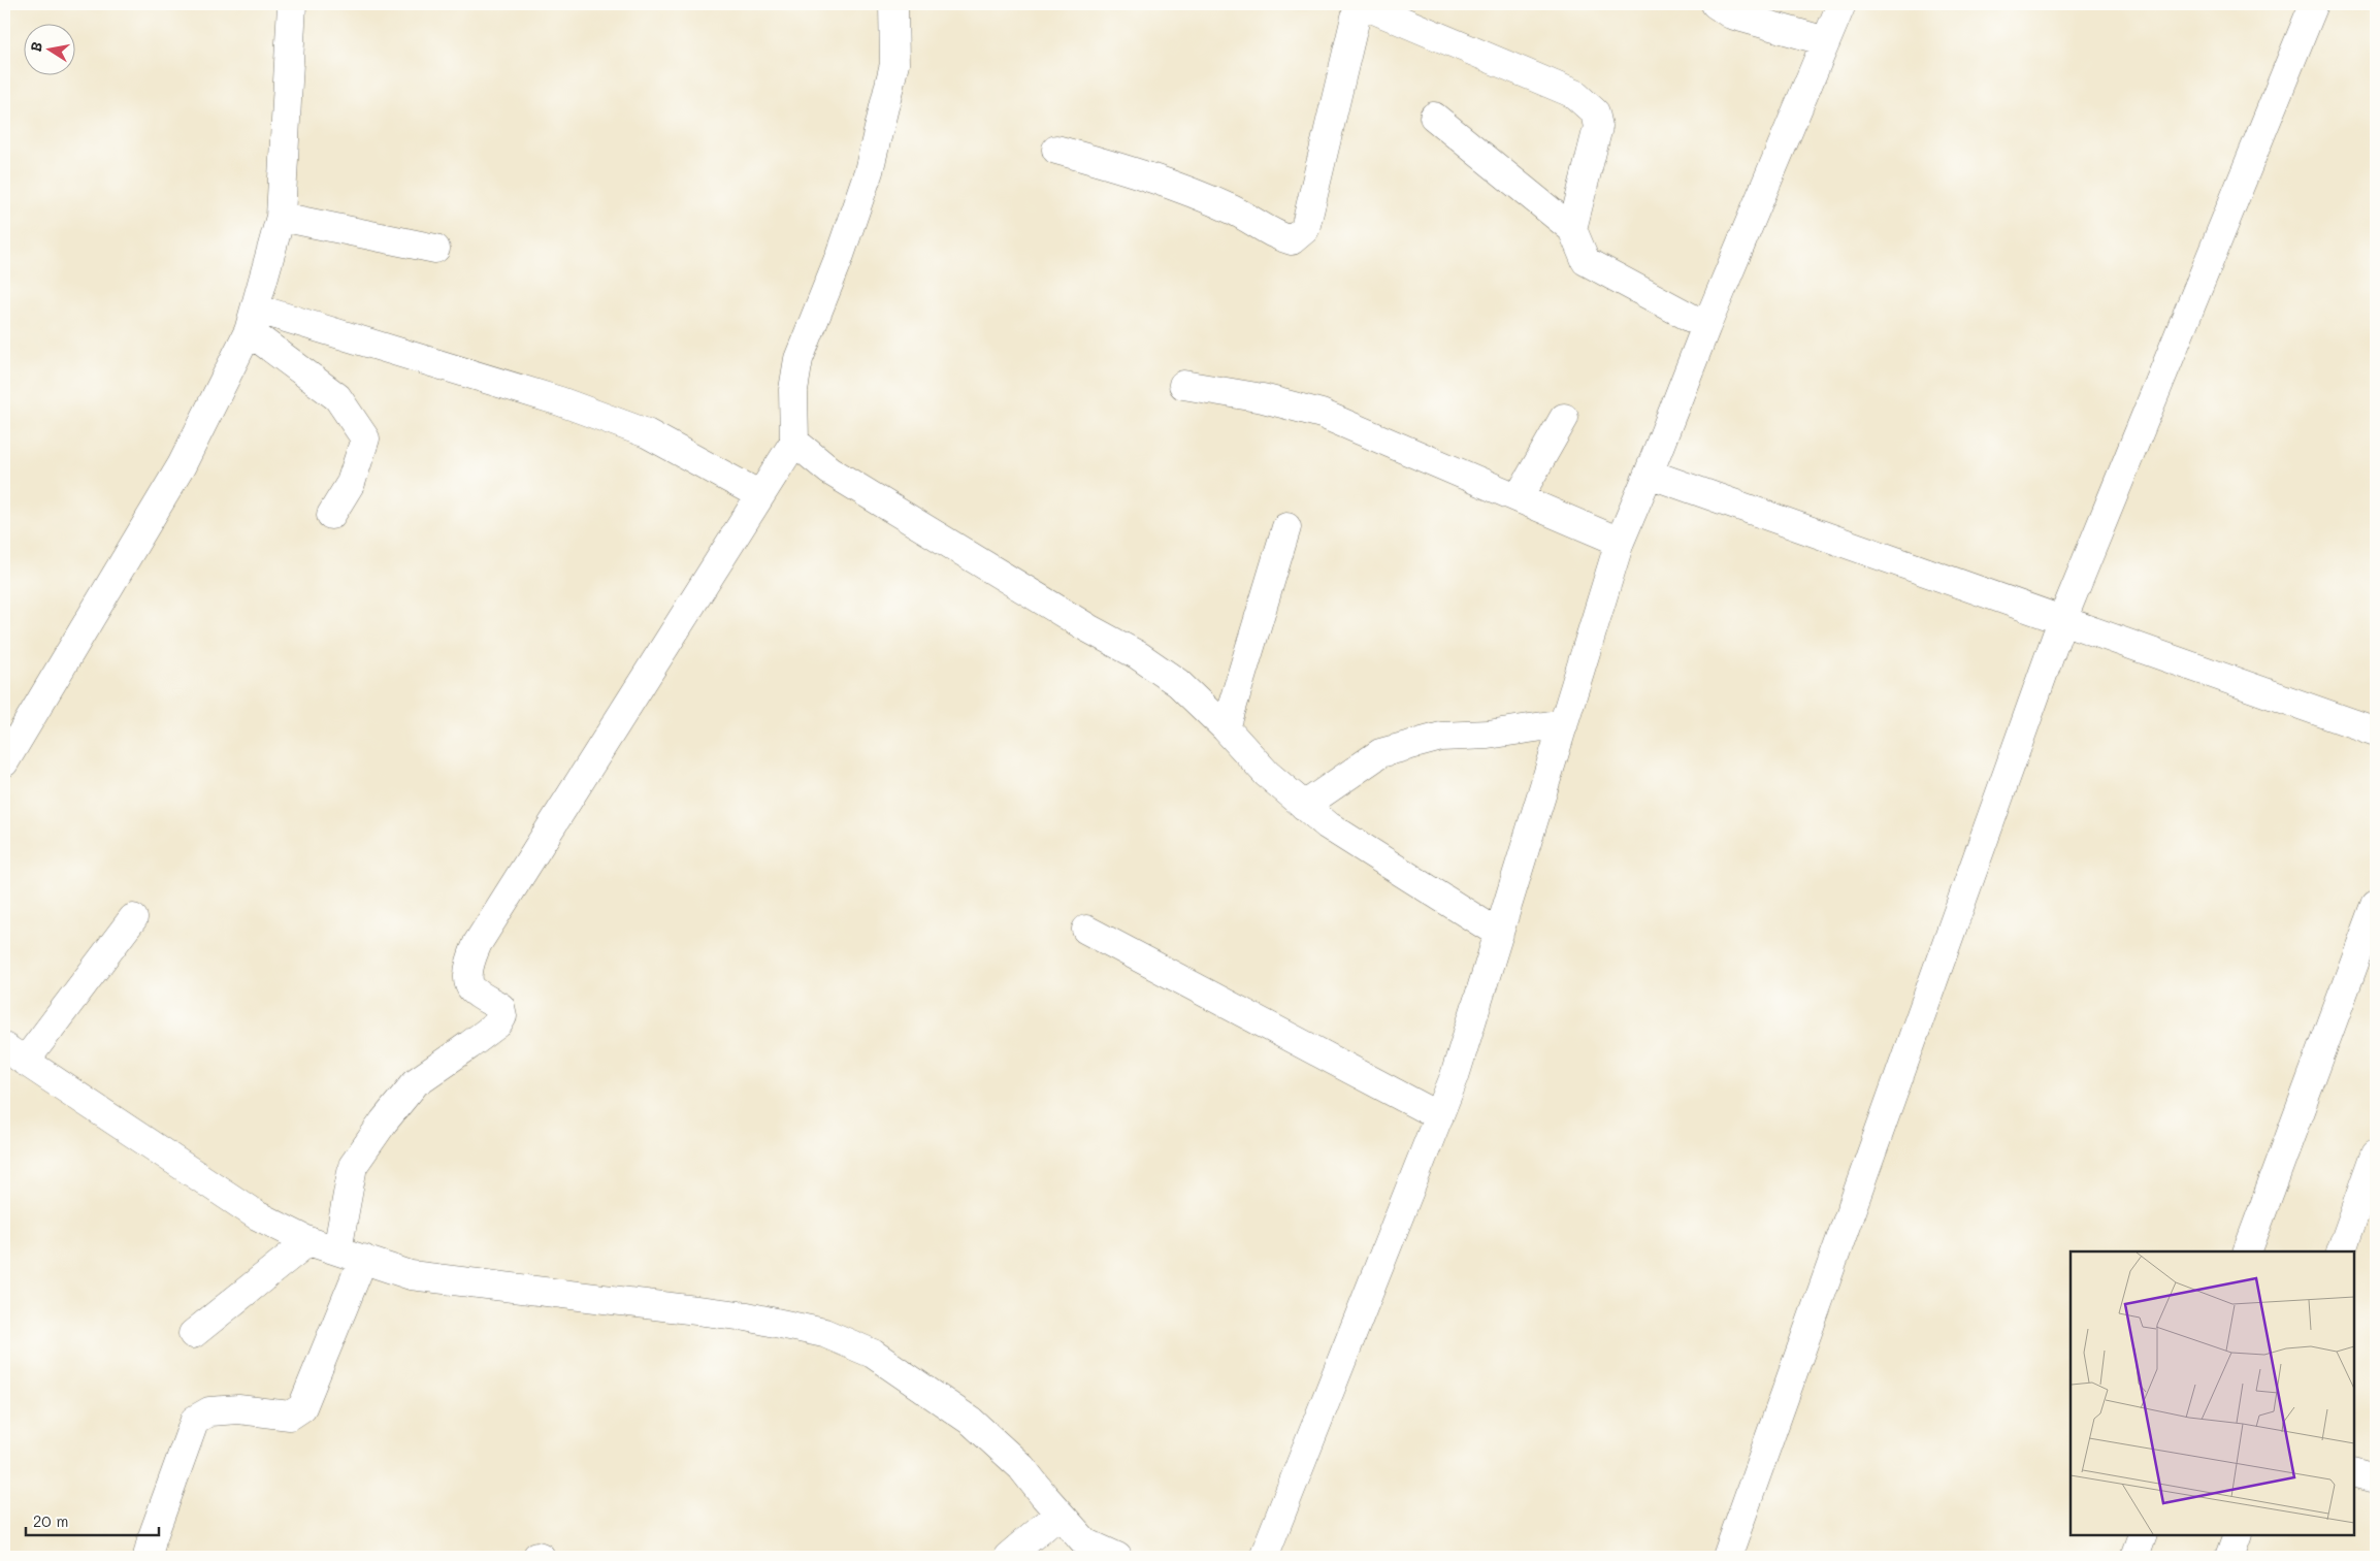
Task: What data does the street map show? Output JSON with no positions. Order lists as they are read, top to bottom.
{
  "scale_bar": "20 m",
  "north": "left"
}
